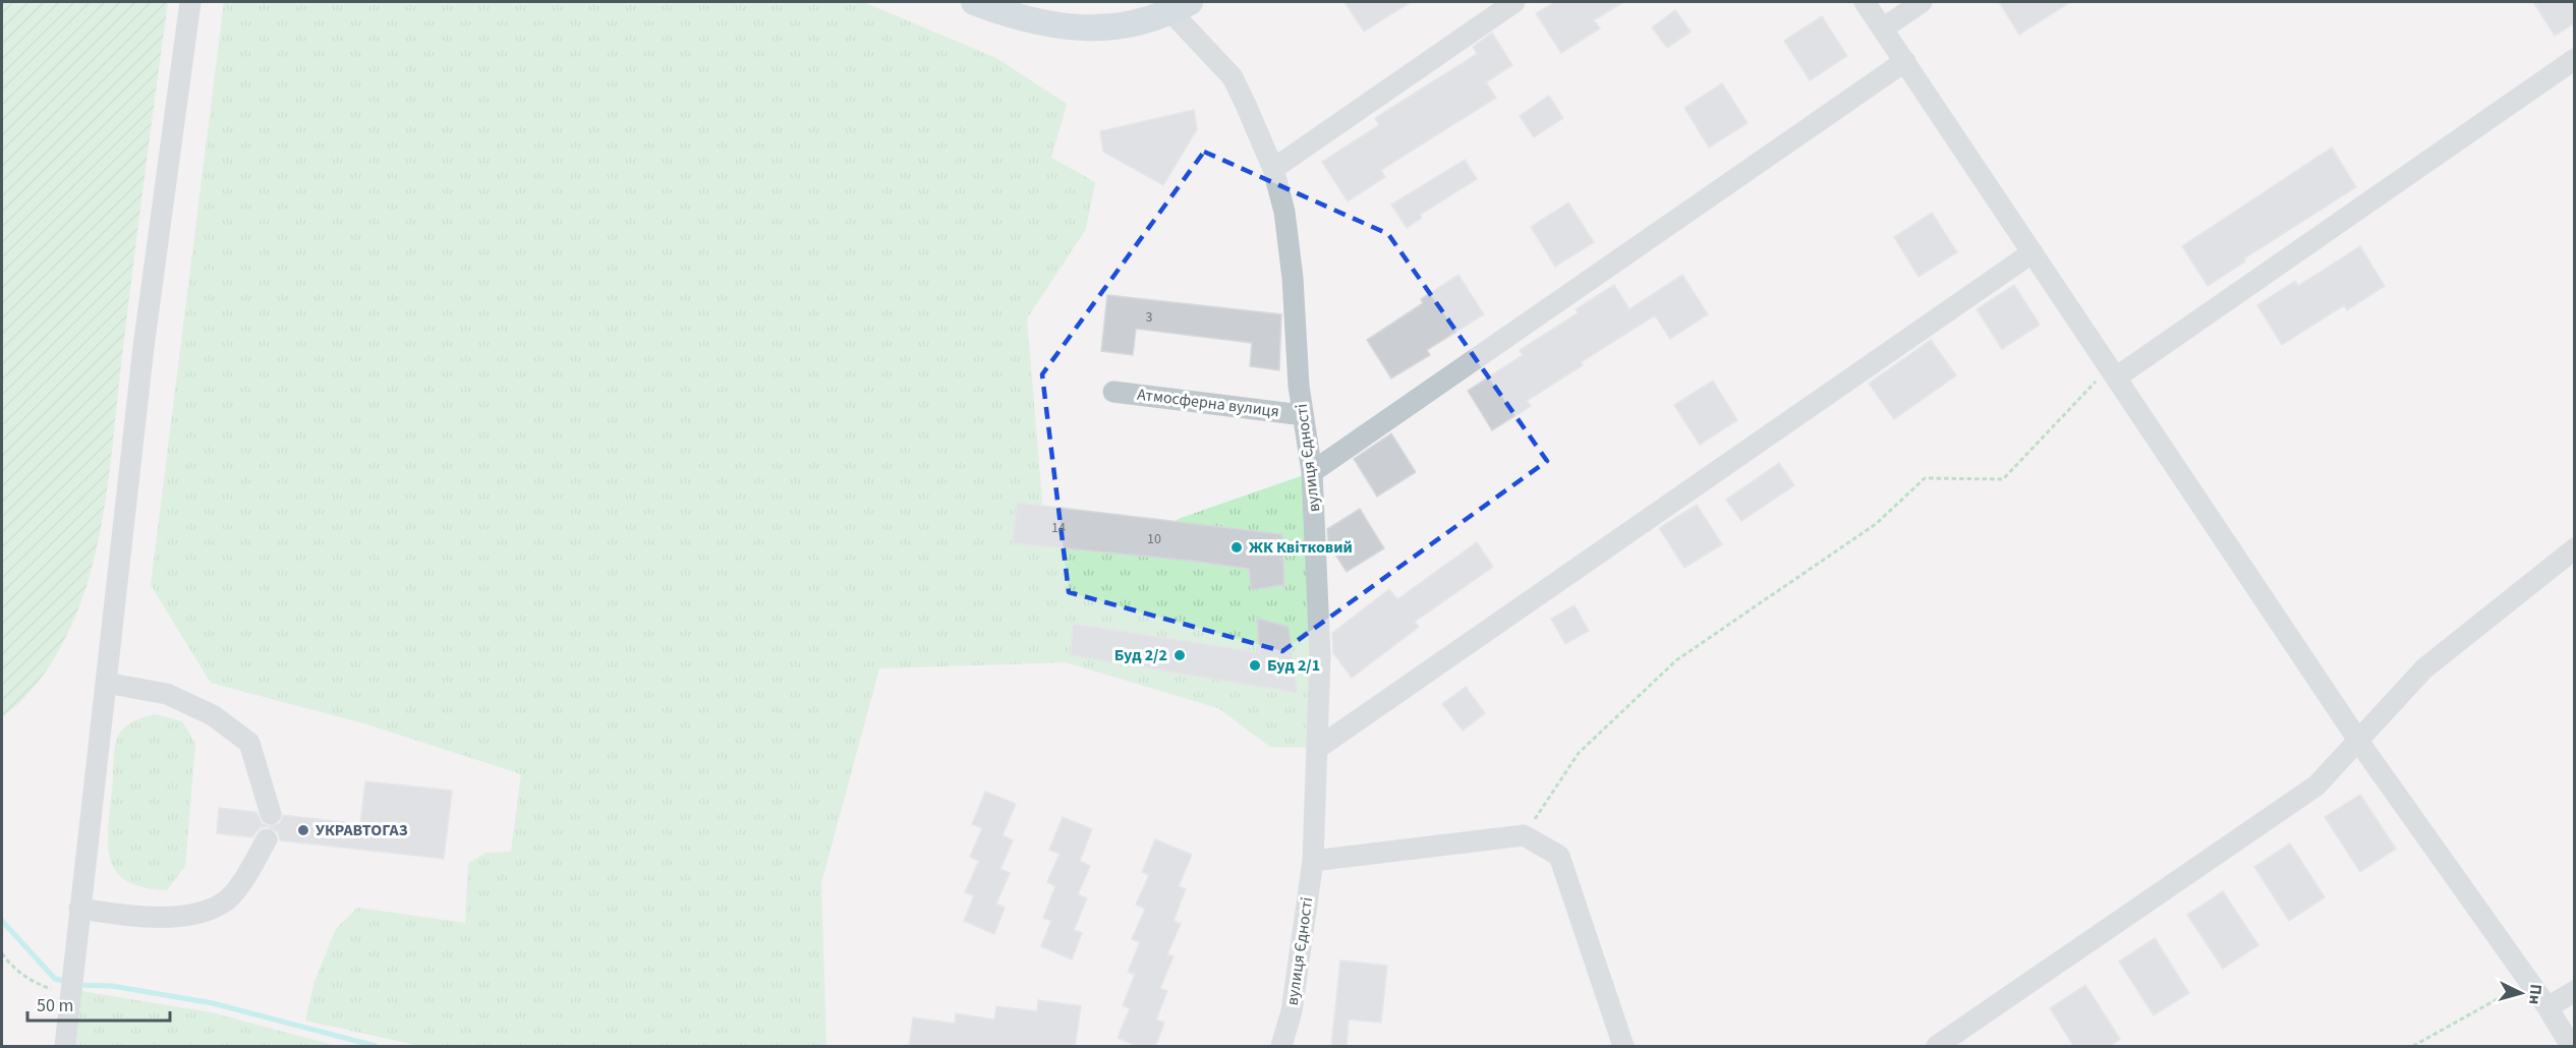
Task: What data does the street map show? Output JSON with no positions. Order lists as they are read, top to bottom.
{
  "streets": {
    "street": ["Атмосферна вулиця", "вулиця Єдності"]
  },
  "crossings": [
    ["Атмосферна вулиця", "вулиця Єдності"]
  ],
  "places": [
    "ЖК Квітковий",
    "Буд 2/2",
    "Буд 2/1",
    "УКРАВТОГАЗ"
  ],
  "house_numbers": ["3", "14", "10"],
  "scale_bar": "50 m",
  "north": "right"
}
